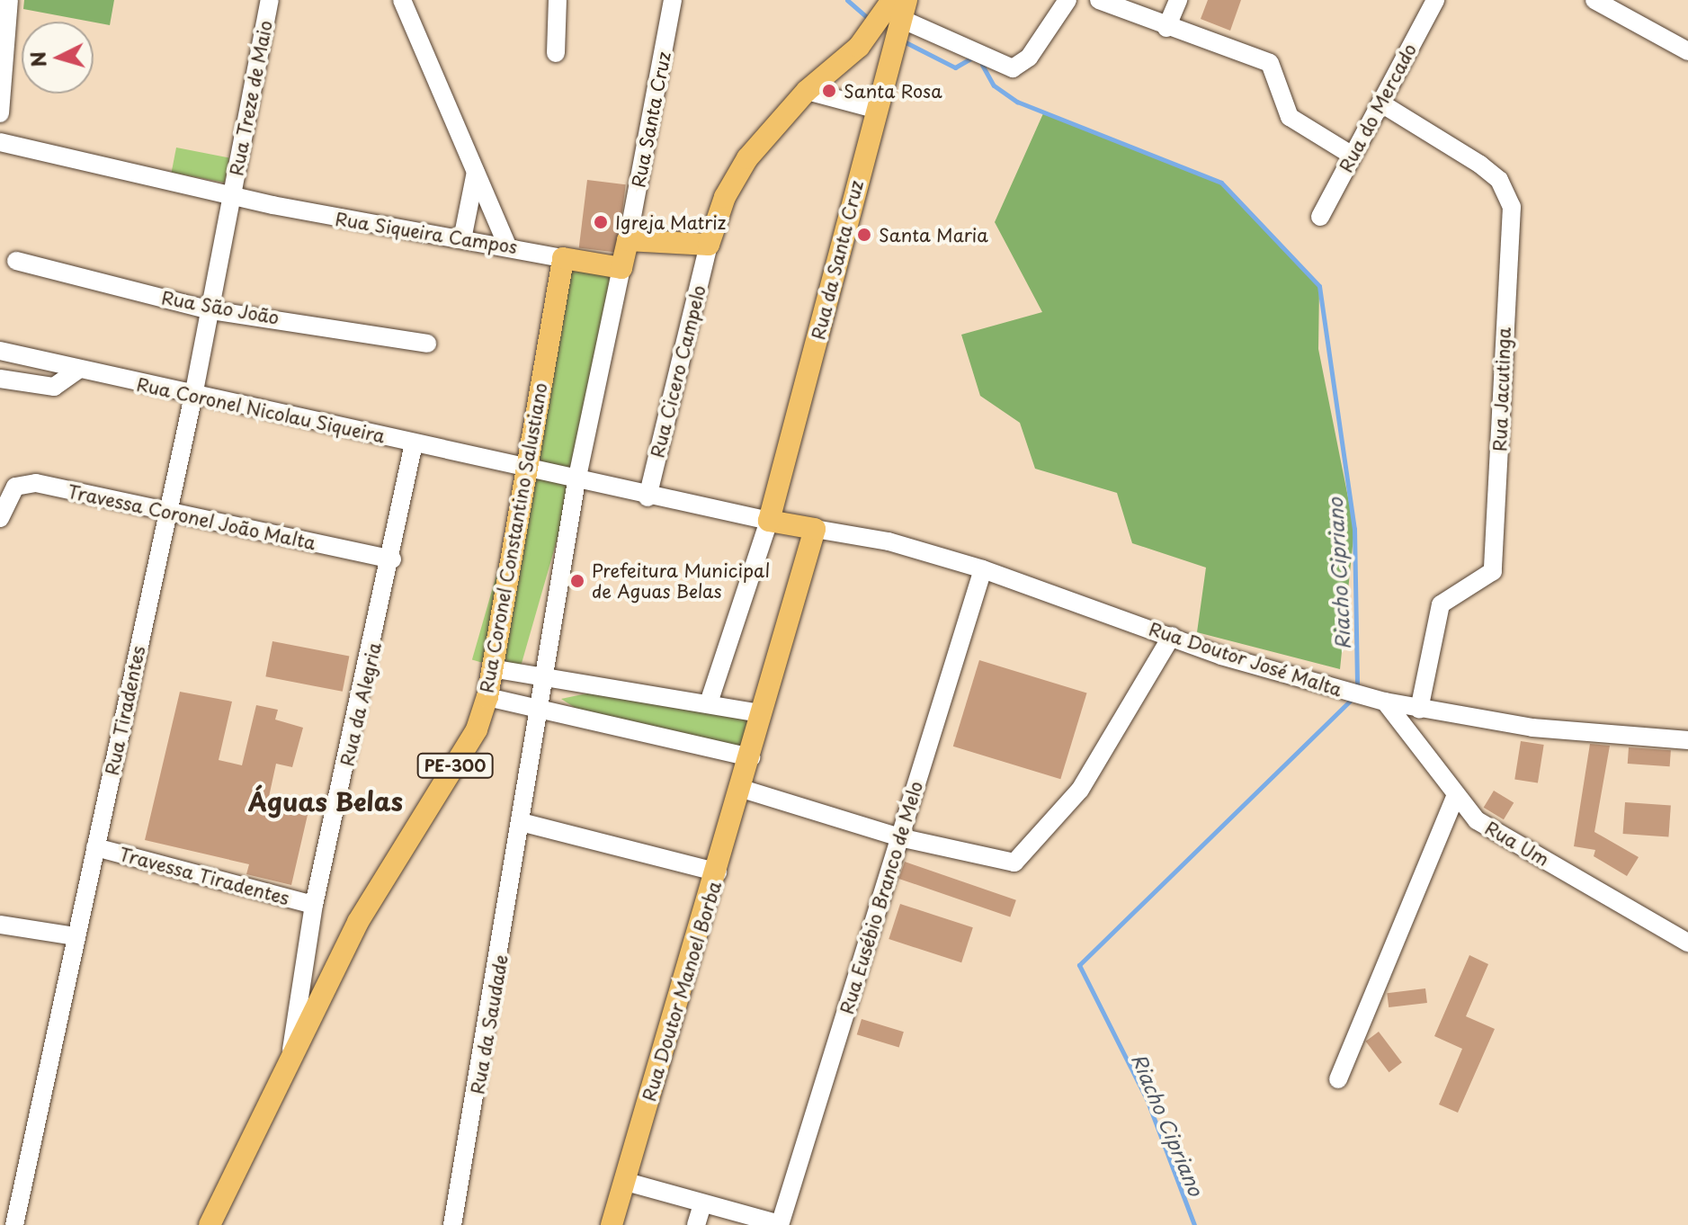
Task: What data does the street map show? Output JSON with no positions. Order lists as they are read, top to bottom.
{
  "streets": {
    "main road": [
      "Rua Siqueira Campos",
      "Rua da Santa Cruz",
      "Rua Coronel Constantino Salustiano",
      "PE-300",
      "Rua Doutor Manoel Borba"
    ],
    "street": [
      "Rua Treze de Maio",
      "Rua do Mercado",
      "Rua Santa Cruz",
      "Rua São João",
      "Rua Cicero Campelo",
      "Rua Jacutinga",
      "Rua Coronel Nicolau Siqueira",
      "Travessa Coronel João Malta",
      "Rua Doutor José Malta",
      "Rua da Alegria",
      "Rua Tiradentes",
      "Rua Um",
      "Travessa Tiradentes",
      "Rua Eusébio Branco de Melo",
      "Rua da Saudade"
    ]
  },
  "crossings": [
    ["Rua Treze de Maio", "Rua Siqueira Campos"],
    ["Rua Treze de Maio", "Rua Tiradentes"],
    ["Rua do Mercado", "Rua Jacutinga"],
    ["Rua Siqueira Campos", "Rua Coronel Constantino Salustiano"],
    ["Rua Siqueira Campos", "Rua Tiradentes"],
    ["Rua Siqueira Campos", "Rua da Saudade"],
    ["Rua da Santa Cruz", "Rua Coronel Nicolau Siqueira"],
    ["Rua São João", "Rua Tiradentes"],
    ["Rua Cicero Campelo", "Rua Coronel Nicolau Siqueira"],
    ["Rua Jacutinga", "Rua Doutor José Malta"],
    ["Rua Coronel Nicolau Siqueira", "Rua Coronel Constantino Salustiano"],
    ["Rua Coronel Nicolau Siqueira", "Rua da Alegria"],
    ["Rua Coronel Nicolau Siqueira", "Rua Tiradentes"],
    ["Rua Coronel Nicolau Siqueira", "Rua da Saudade"],
    ["Travessa Coronel João Malta", "Rua da Alegria"],
    ["Travessa Coronel João Malta", "Rua Tiradentes"],
    ["Rua Coronel Constantino Salustiano", "Rua da Alegria"],
    ["Rua Doutor José Malta", "Rua Um"],
    ["Rua Doutor José Malta", "Rua Eusébio Branco de Melo"],
    ["Rua Doutor José Malta", "Rua Doutor Manoel Borba"],
    ["Rua da Alegria", "Travessa Tiradentes"],
    ["Rua Tiradentes", "Travessa Tiradentes"]
  ],
  "districts": ["Águas Belas"],
  "water": ["Riacho Cipriano"],
  "places": [
    "Santa Rosa",
    "Igreja Matriz",
    "Santa Maria",
    "Prefeitura Municipal de Aguas Belas"
  ],
  "north": "left"
}
